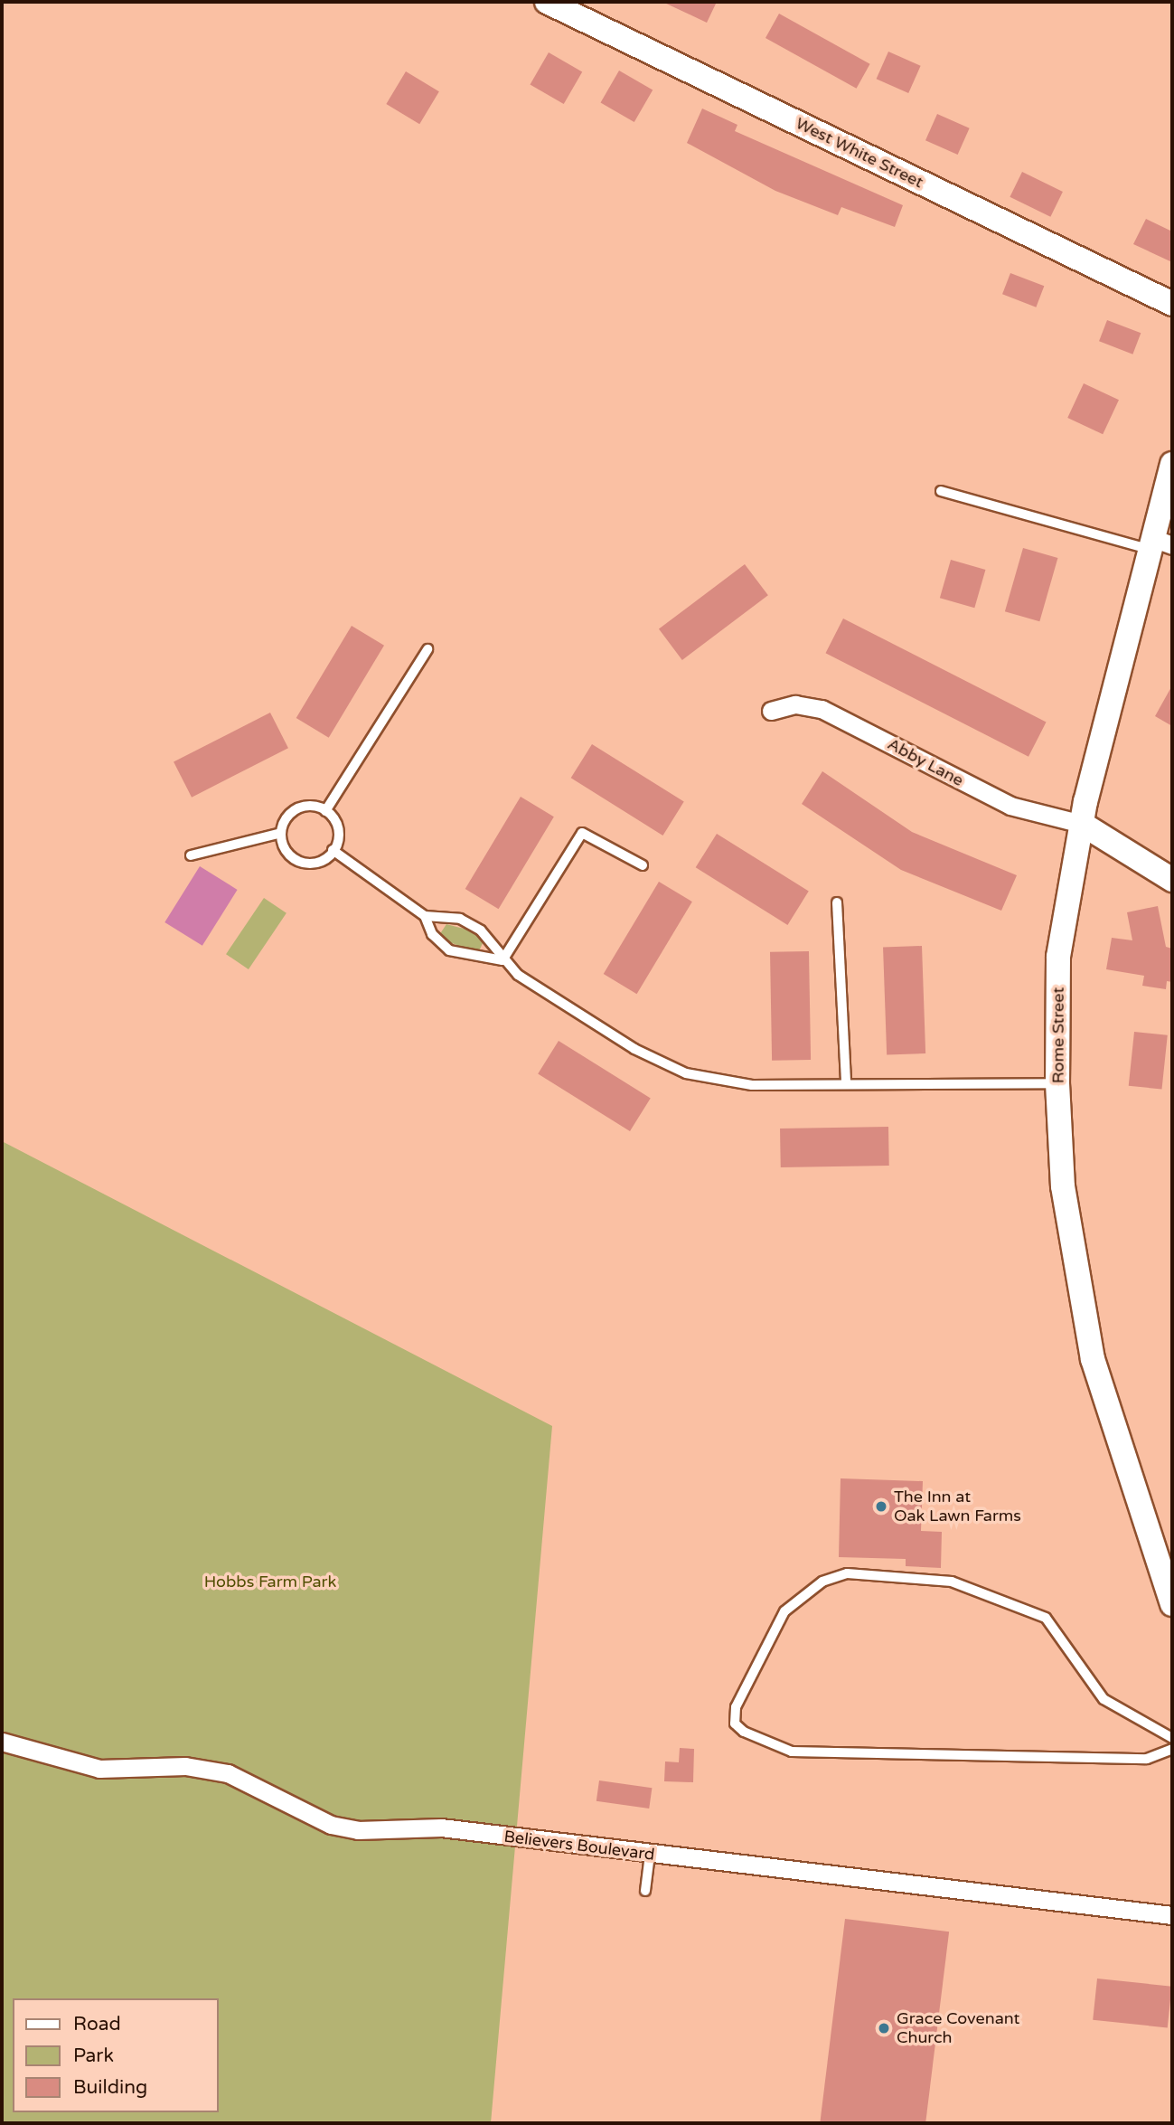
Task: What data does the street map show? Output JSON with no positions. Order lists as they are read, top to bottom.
{
  "streets": {
    "street": [
      "West White Street",
      "Abby Lane",
      "Rome Street",
      "Believers Boulevard"
    ]
  },
  "crossings": [
    ["Abby Lane", "Rome Street"]
  ],
  "parks": ["Hobbs Farm Park"],
  "places": ["The Inn at Oak Lawn Farms", "Grace Covenant Church"],
  "legend": ["Road", "Park", "Building"]
}
